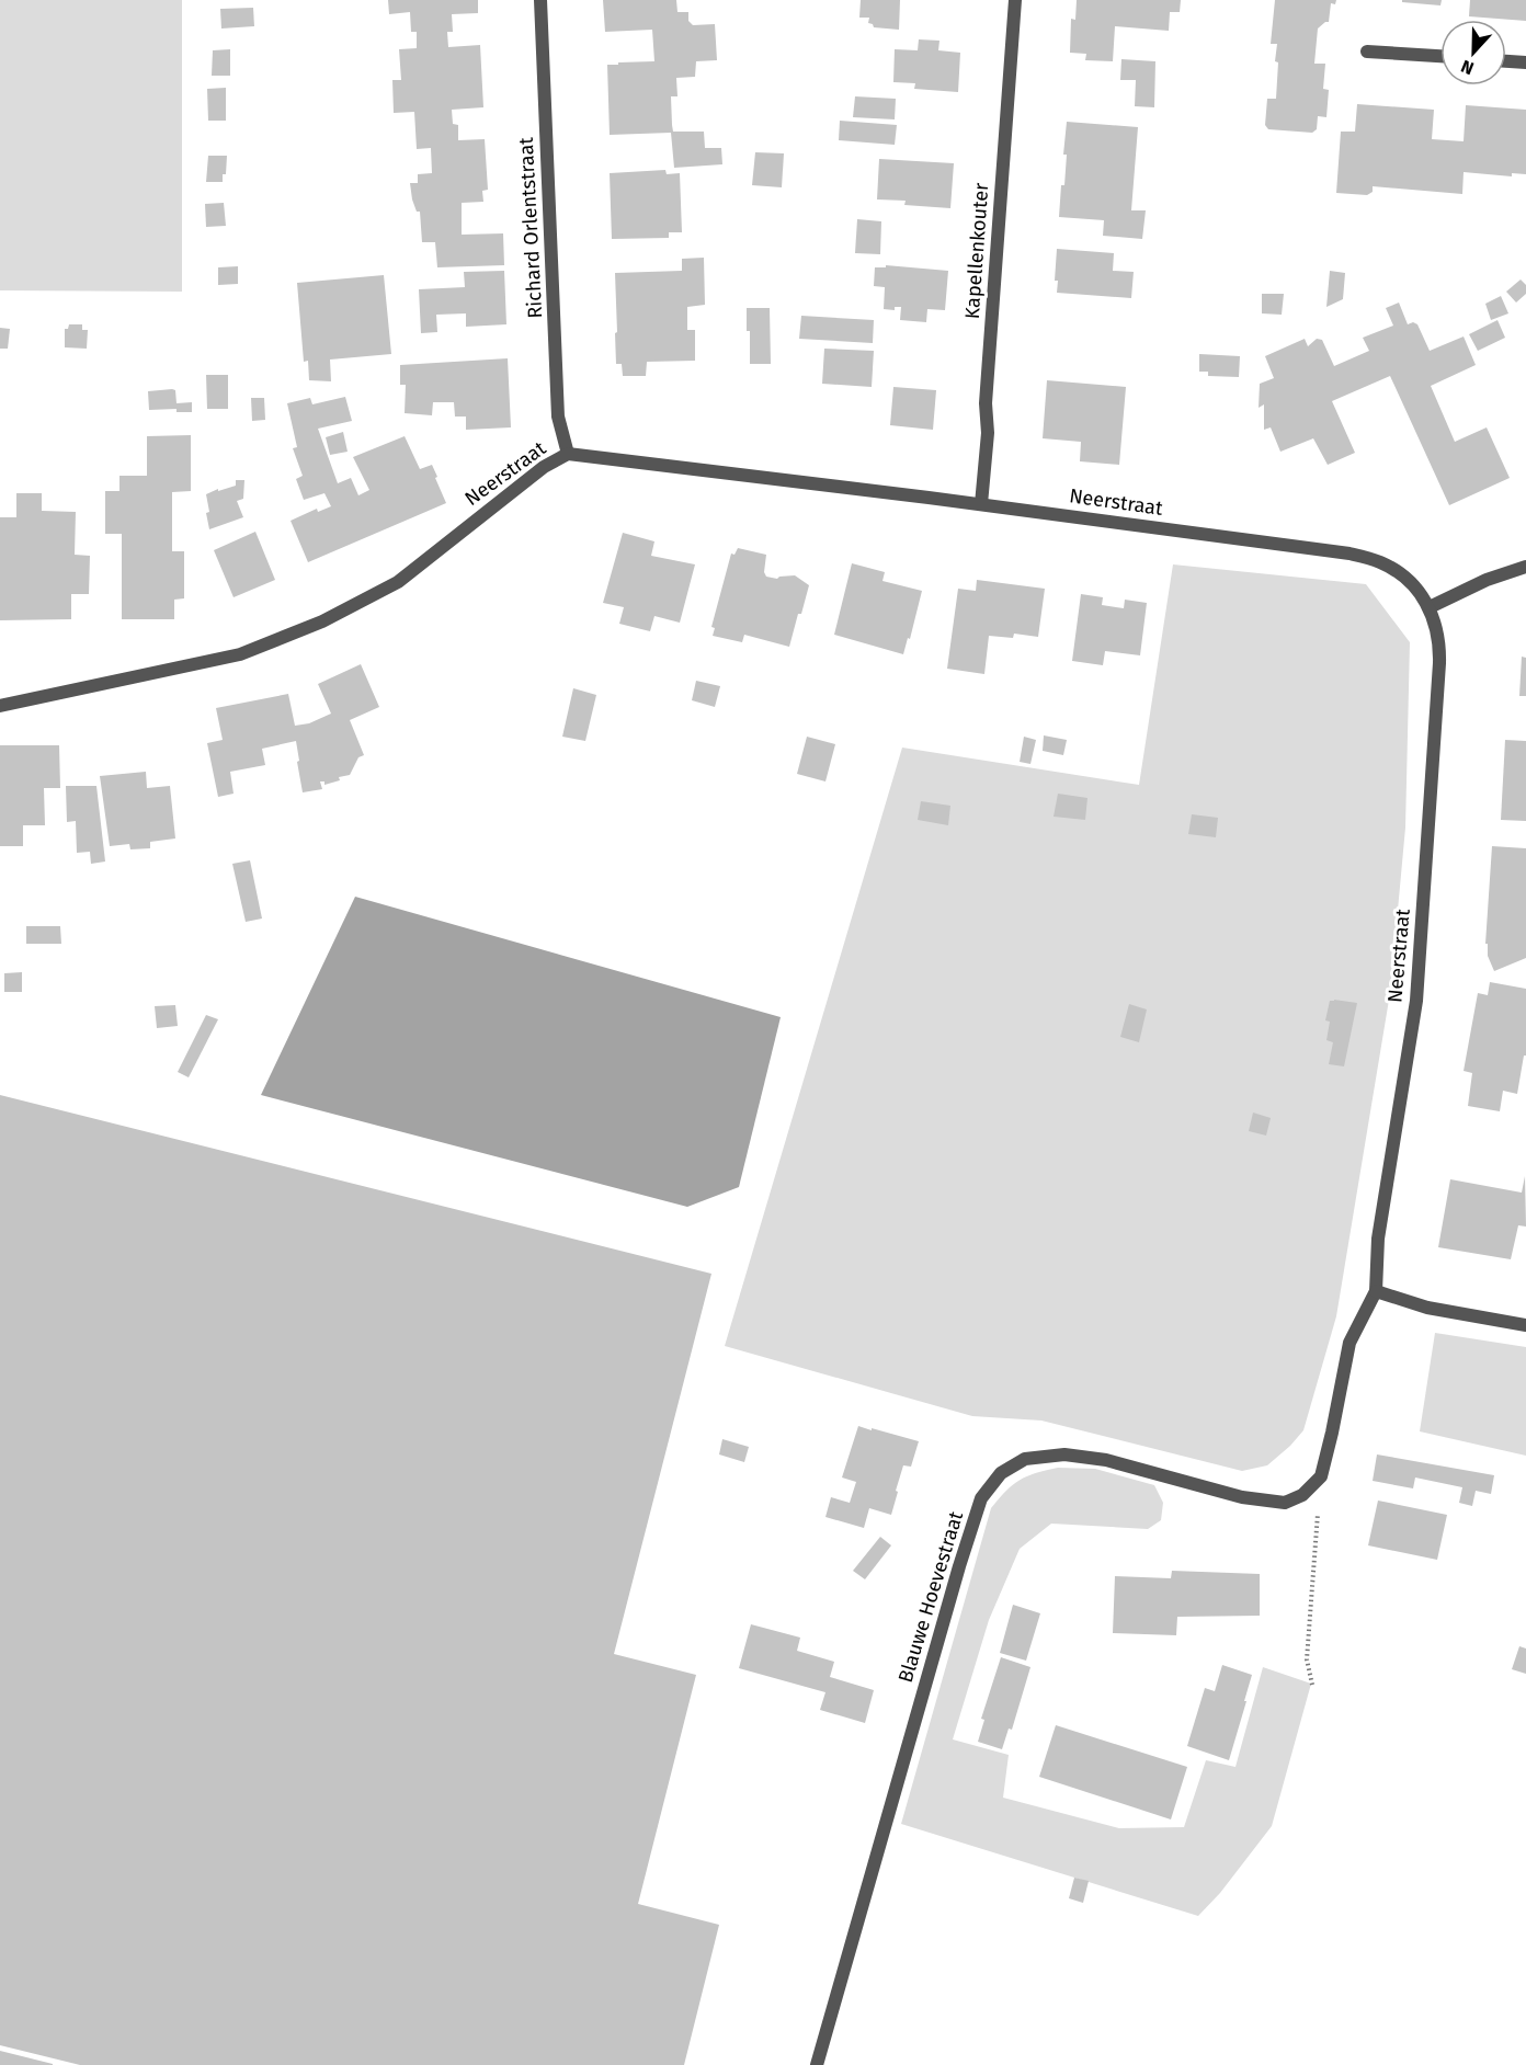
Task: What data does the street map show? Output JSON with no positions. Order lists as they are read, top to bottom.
{
  "streets": {
    "street": [
      "Richard Orlentstraat",
      "Kapellenkouter",
      "Neerstraat",
      "Blauwe Hoevestraat"
    ]
  },
  "crossings": [
    ["Richard Orlentstraat", "Neerstraat"],
    ["Kapellenkouter", "Neerstraat"]
  ],
  "north": "bottom"
}
